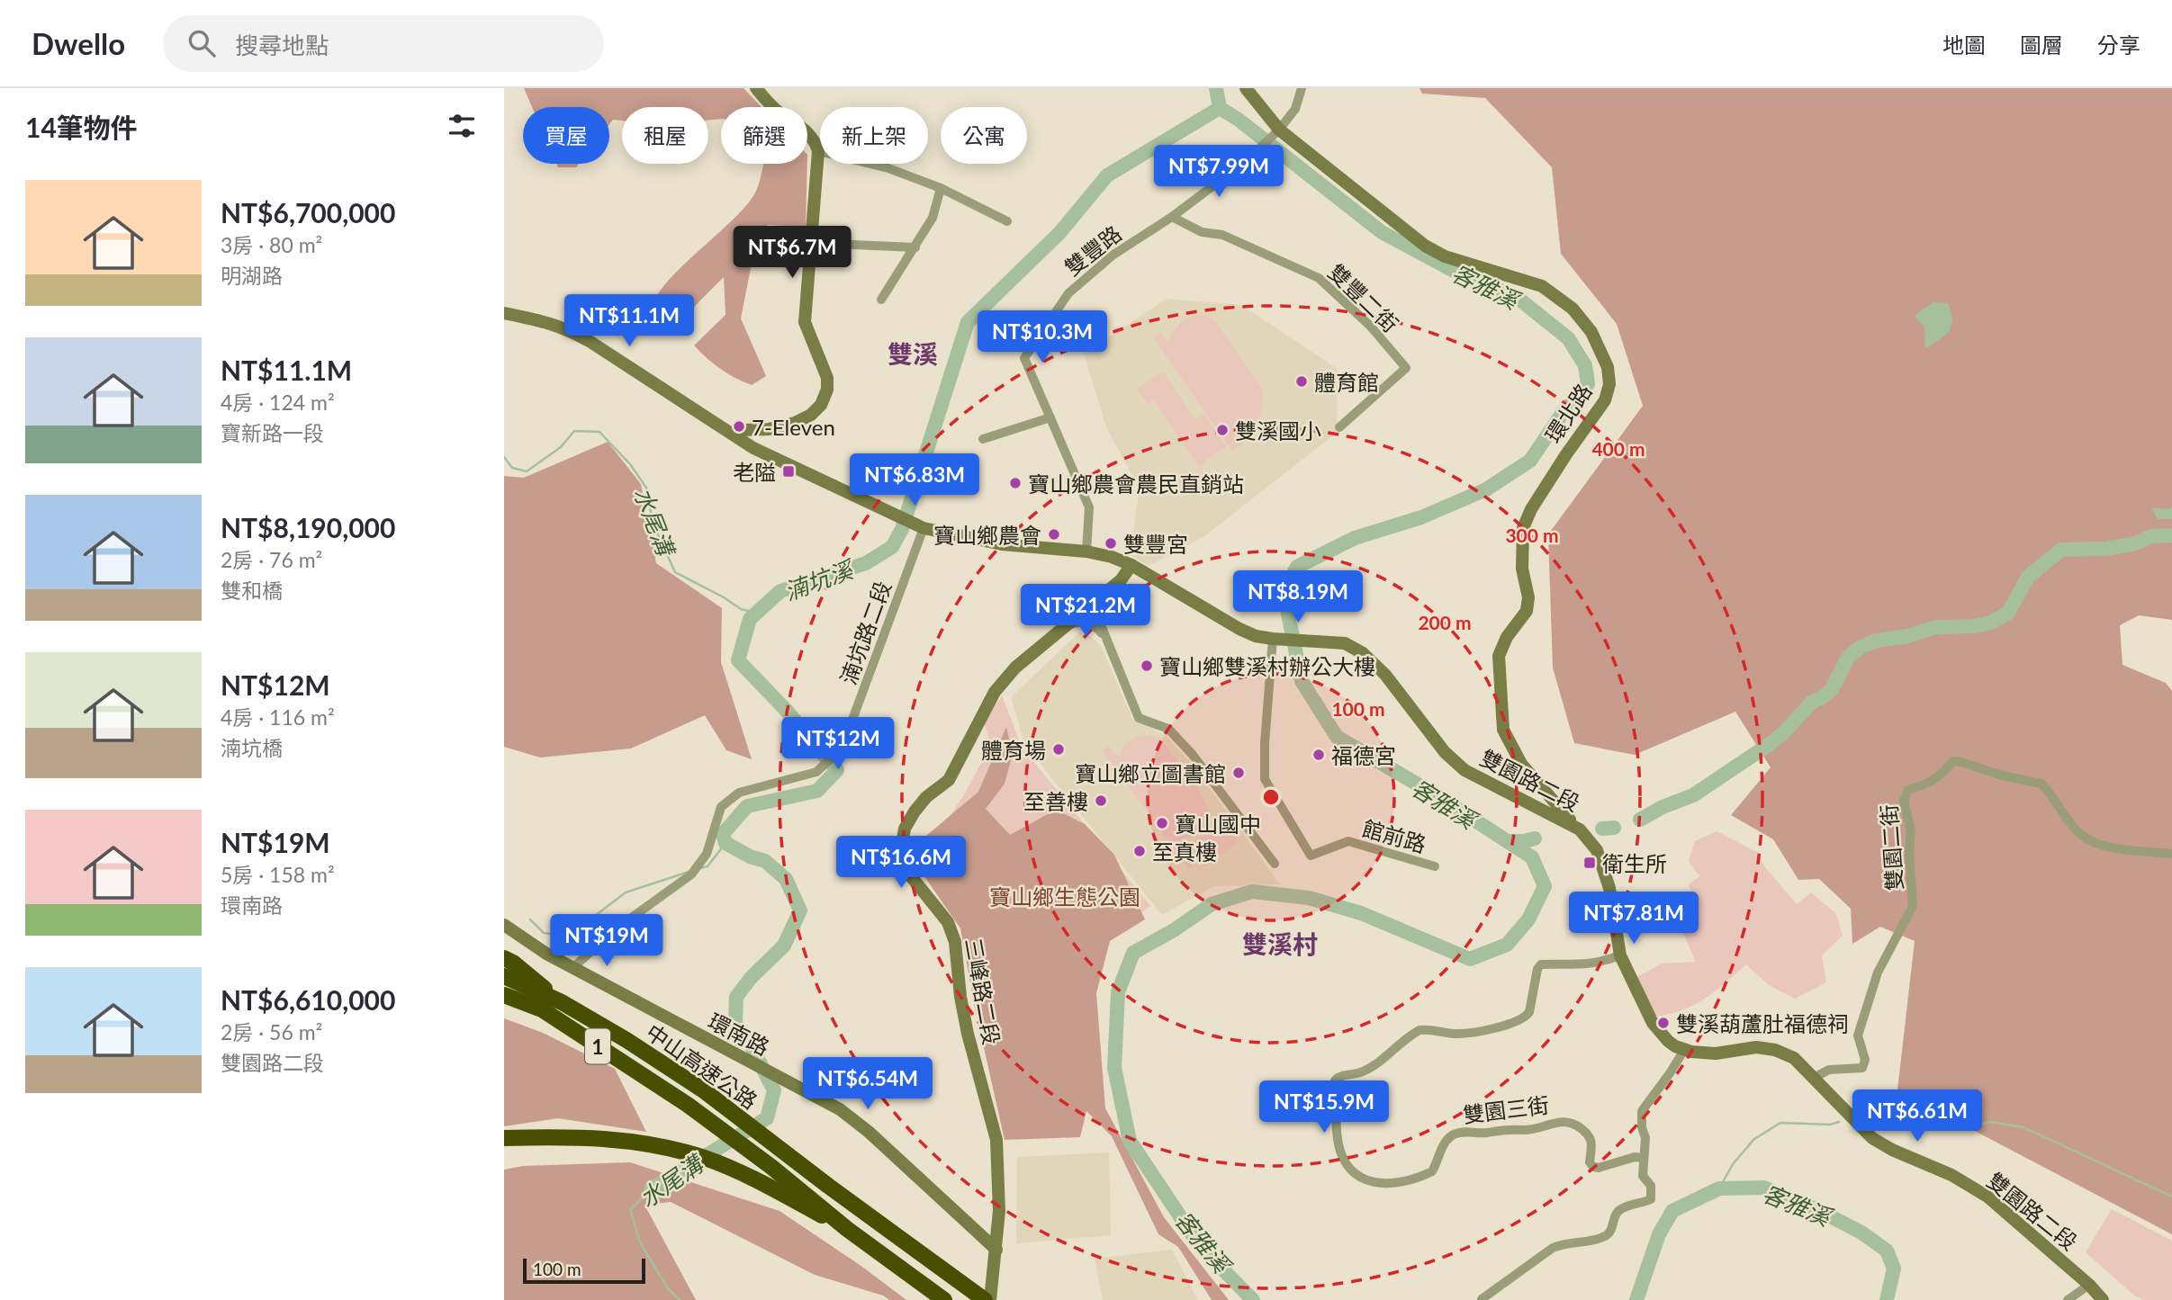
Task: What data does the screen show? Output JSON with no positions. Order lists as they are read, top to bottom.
{
  "streets": {
    "highway": ["1", "中山高速公路"],
    "street": [
      "雙豐路",
      "雙豐二街",
      "環北路",
      "湳坑路二段",
      "雙園路二段",
      "館前路",
      "雙園二街",
      "三峰路二段",
      "環南路",
      "雙園三街"
    ]
  },
  "crossings": [
    ["雙豐路", "雙豐二街"],
    ["雙豐路", "環北路"],
    ["環北路", "雙園路二段"],
    ["湳坑路二段", "環南路"],
    ["雙園路二段", "館前路"],
    ["雙園路二段", "雙園二街"],
    ["雙園路二段", "雙園三街"],
    ["三峰路二段", "環南路"]
  ],
  "districts": ["雙溪", "雙溪村"],
  "water": ["客雅溪", "水尾溝", "湳坑溪"],
  "parks": ["寶山鄉生態公園"],
  "places": {
    "other": [
      "體育館",
      "7-Eleven",
      "雙溪國小",
      "寶山鄉農會農民直銷站",
      "寶山鄉農會",
      "雙豐宮",
      "寶山鄉雙溪村辦公大樓",
      "體育場",
      "福德宮",
      "寶山鄉立圖書館",
      "至善樓",
      "寶山國中",
      "至真樓",
      "雙溪葫蘆肚福德祠"
    ],
    "transit": ["老隘", "衛生所"]
  },
  "scale_bar": "100 m",
  "page": {
    "header": "Dwello",
    "search": "搜尋地點",
    "nav": ["地圖", "圖層", "分享"],
    "heading": "14筆物件",
    "chip": [
      "買屋",
      "租屋",
      "篩選",
      "新上架",
      "公寓"
    ],
    "price": [
      "NT$7.99M",
      "NT$6.7M",
      "NT$11.1M",
      "NT$10.3M",
      "NT$6.83M",
      "NT$8.19M",
      "NT$21.2M",
      "NT$12M",
      "NT$16.6M",
      "NT$7.81M",
      "NT$19M",
      "NT$6.54M",
      "NT$15.9M",
      "NT$6.61M"
    ],
    "list": [
      {
        "name": "NT$6,700,000",
        "note": "3房 · 80 m² · 明湖路"
      },
      {
        "name": "NT$11.1M",
        "note": "4房 · 124 m² · 寶新路一段"
      },
      {
        "name": "NT$8,190,000",
        "note": "2房 · 76 m² · 雙和橋"
      },
      {
        "name": "NT$12M",
        "note": "4房 · 116 m² · 湳坑橋"
      },
      {
        "name": "NT$19M",
        "note": "5房 · 158 m² · 環南路"
      },
      {
        "name": "NT$6,610,000",
        "note": "2房 · 56 m² · 雙園路二段"
      }
    ],
    "scale": "100 m"
  },
  "rings": [
    "400 m",
    "300 m",
    "200 m",
    "100 m"
  ]
}
